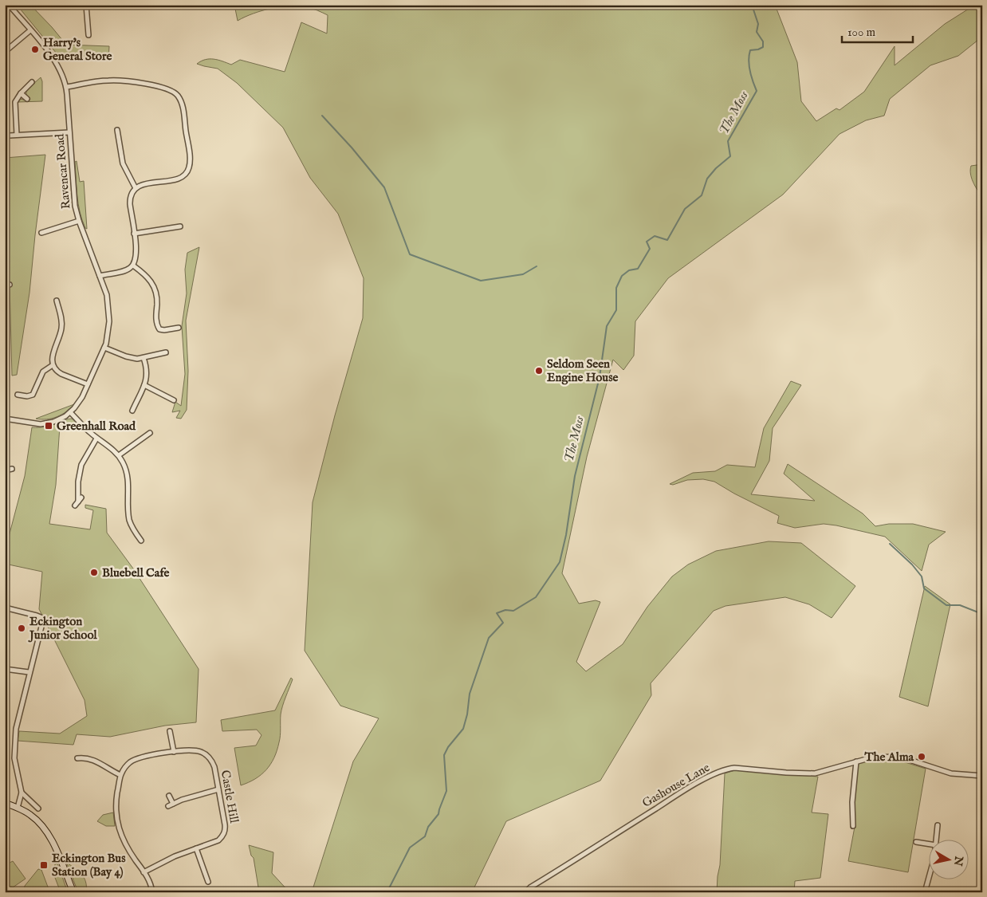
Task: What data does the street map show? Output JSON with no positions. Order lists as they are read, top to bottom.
{
  "streets": {
    "street": ["Ravencar Road", "Gashouse Lane", "Castle Hill"]
  },
  "water": ["The Moss"],
  "places": {
    "other": [
      "Harry's General Store",
      "Seldom Seen Engine House",
      "Bluebell Cafe",
      "Eckington Junior School",
      "The Alma"
    ],
    "transit": ["Greenhall Road", "Eckington Bus Station (Bay 4)"]
  },
  "scale_bar": "100 m",
  "north": "right"
}
